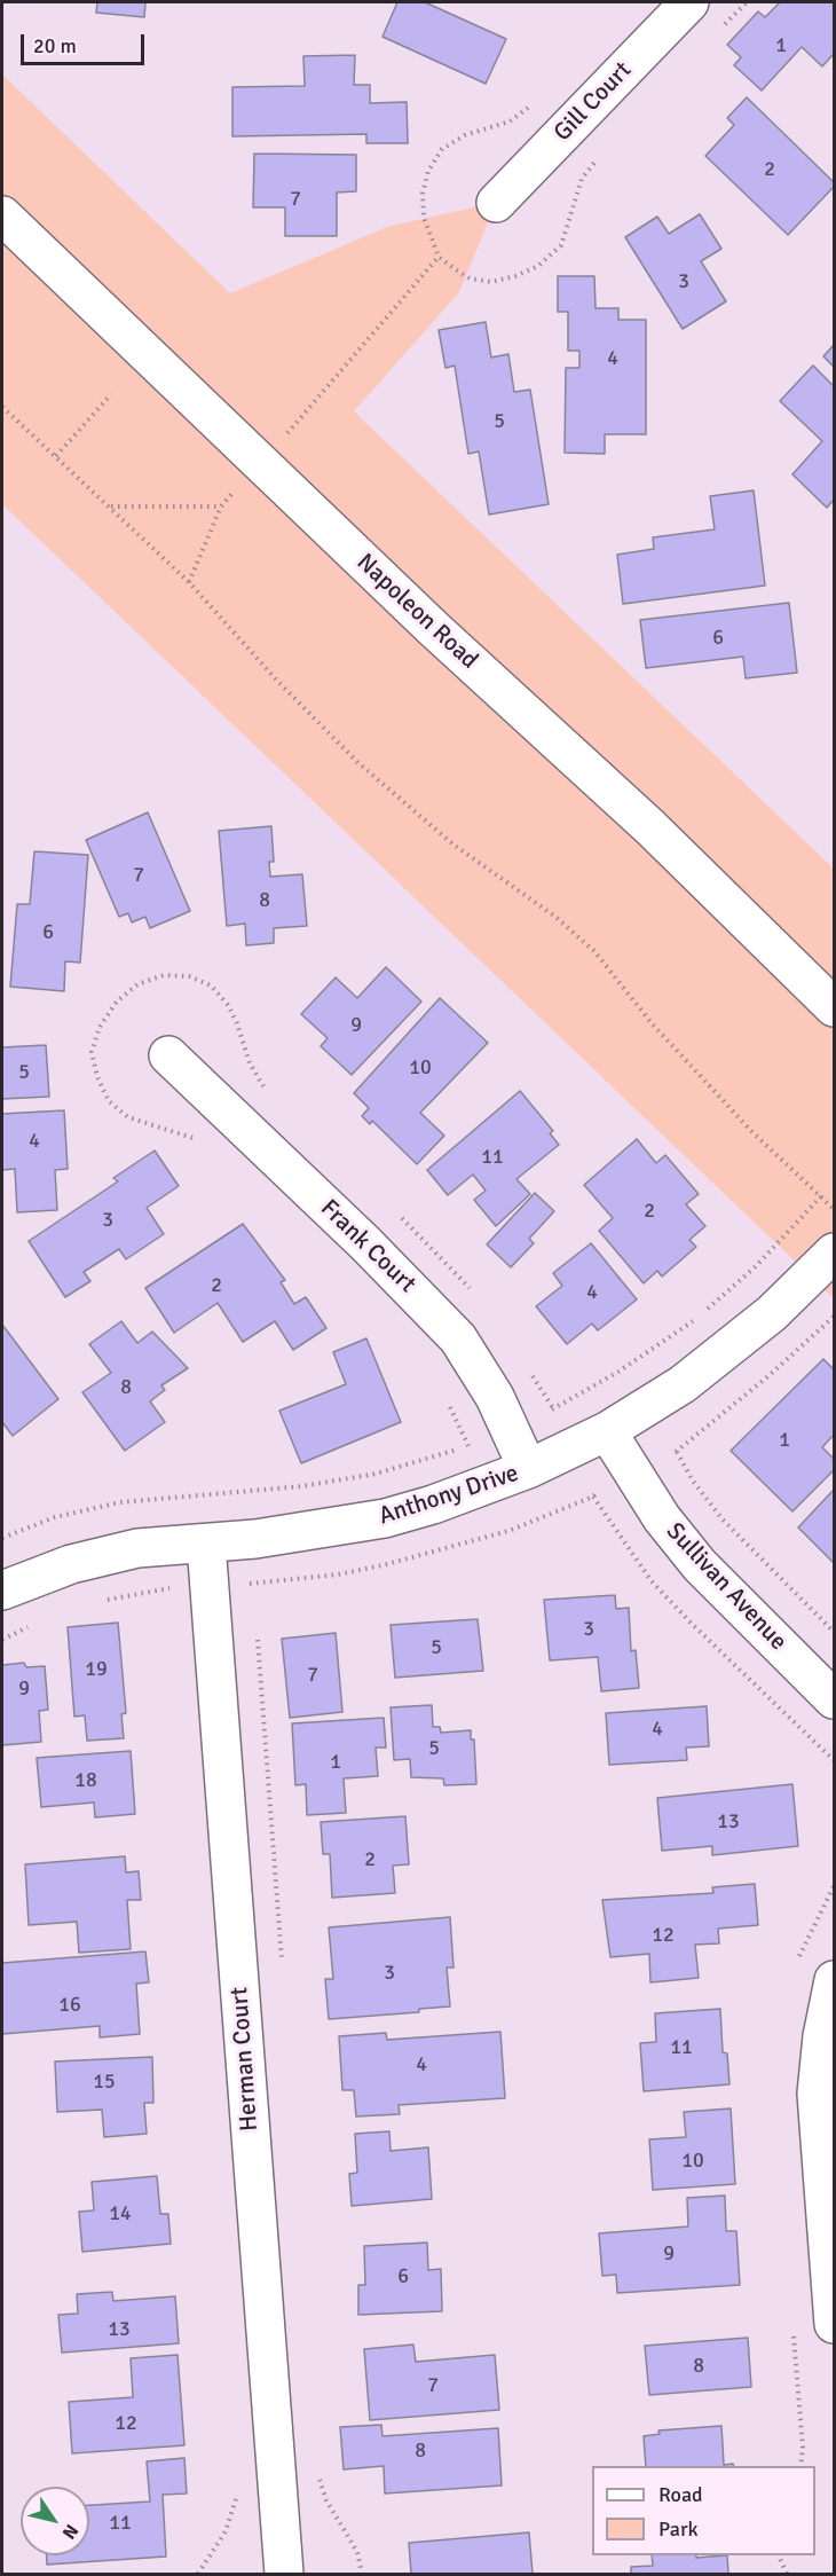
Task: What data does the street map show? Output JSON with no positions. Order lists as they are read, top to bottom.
{
  "streets": {
    "street": [
      "Gill Court",
      "Napoleon Road",
      "Frank Court",
      "Anthony Drive",
      "Sullivan Avenue",
      "Herman Court"
    ]
  },
  "crossings": [
    ["Frank Court", "Anthony Drive"],
    ["Anthony Drive", "Sullivan Avenue"],
    ["Anthony Drive", "Herman Court"]
  ],
  "house_numbers": [
    "1",
    "2",
    "7",
    "3",
    "4",
    "5",
    "6",
    "7",
    "8",
    "6",
    "9",
    "10",
    "5",
    "4",
    "11",
    "2",
    "3",
    "2",
    "4",
    "8",
    "1",
    "3",
    "5",
    "19",
    "7",
    "9",
    "4",
    "5",
    "1",
    "18",
    "13",
    "2",
    "12",
    "3",
    "16",
    "11",
    "4",
    "15",
    "10",
    "14",
    "9",
    "6",
    "13",
    "8",
    "7",
    "12",
    "8",
    "11"
  ],
  "legend": ["Road", "Park"],
  "scale_bar": "20 m",
  "north": "bottom right"
}
